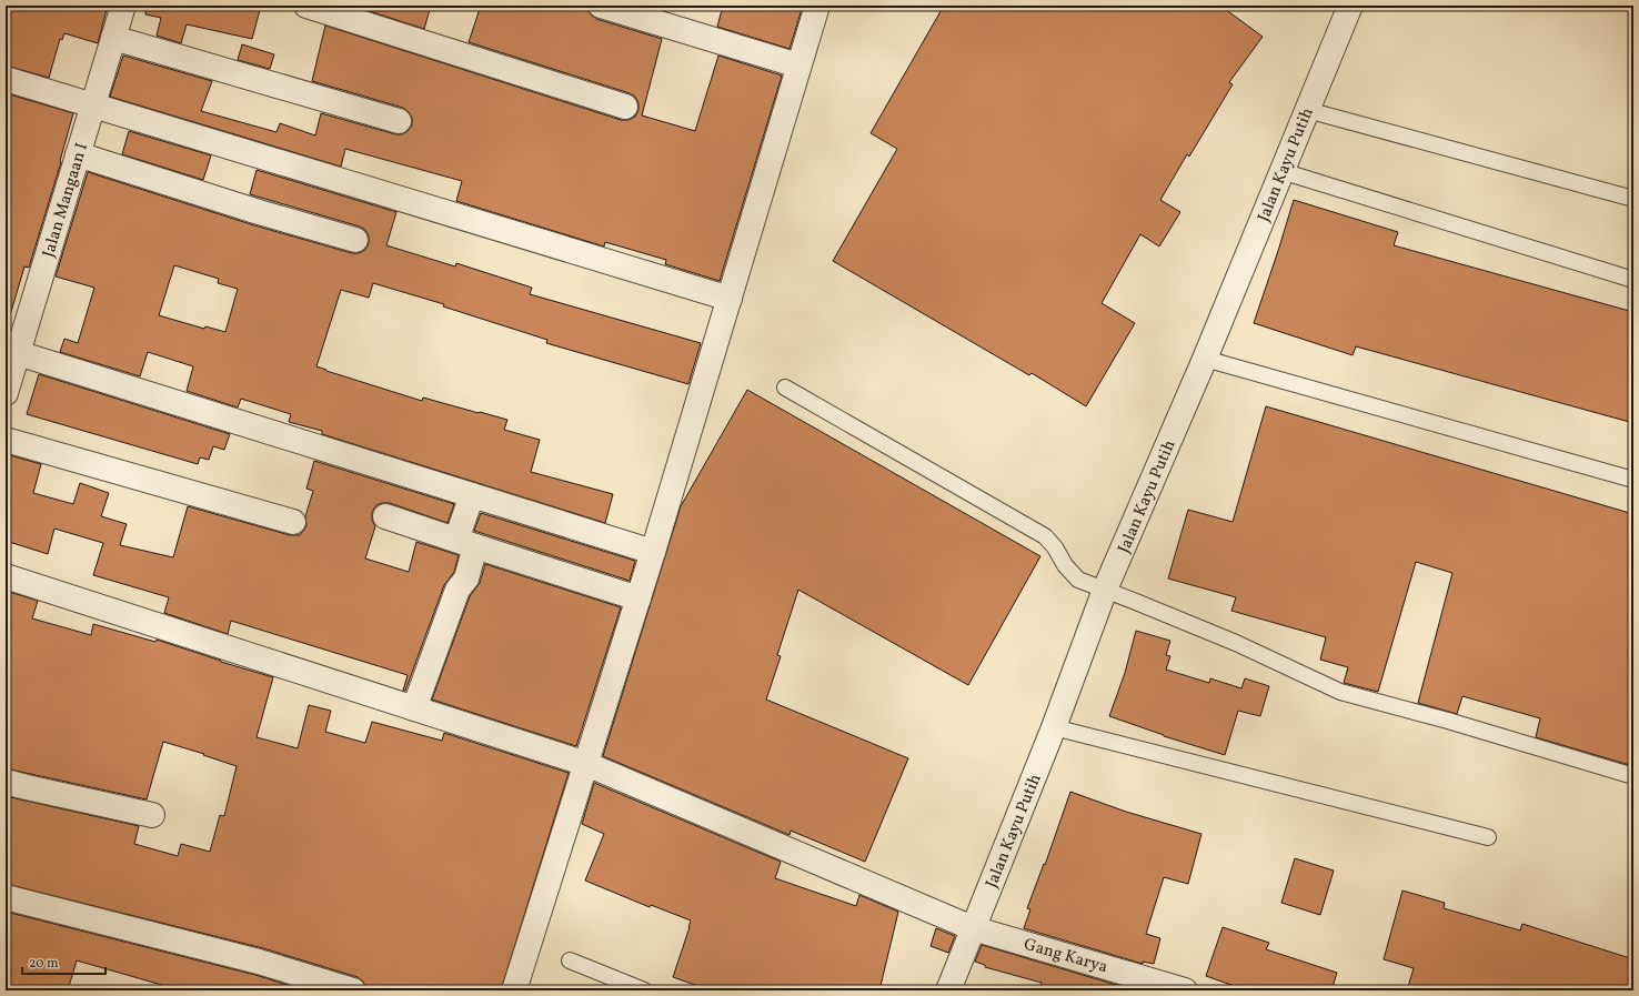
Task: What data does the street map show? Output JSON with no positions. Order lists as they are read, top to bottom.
{
  "streets": {
    "street": ["Jalan Kayu Putih", "Jalan Mangaan I", "Gang Karya"]
  },
  "crossings": [
    ["Jalan Kayu Putih", "Gang Karya"]
  ],
  "scale_bar": "20 m"
}
